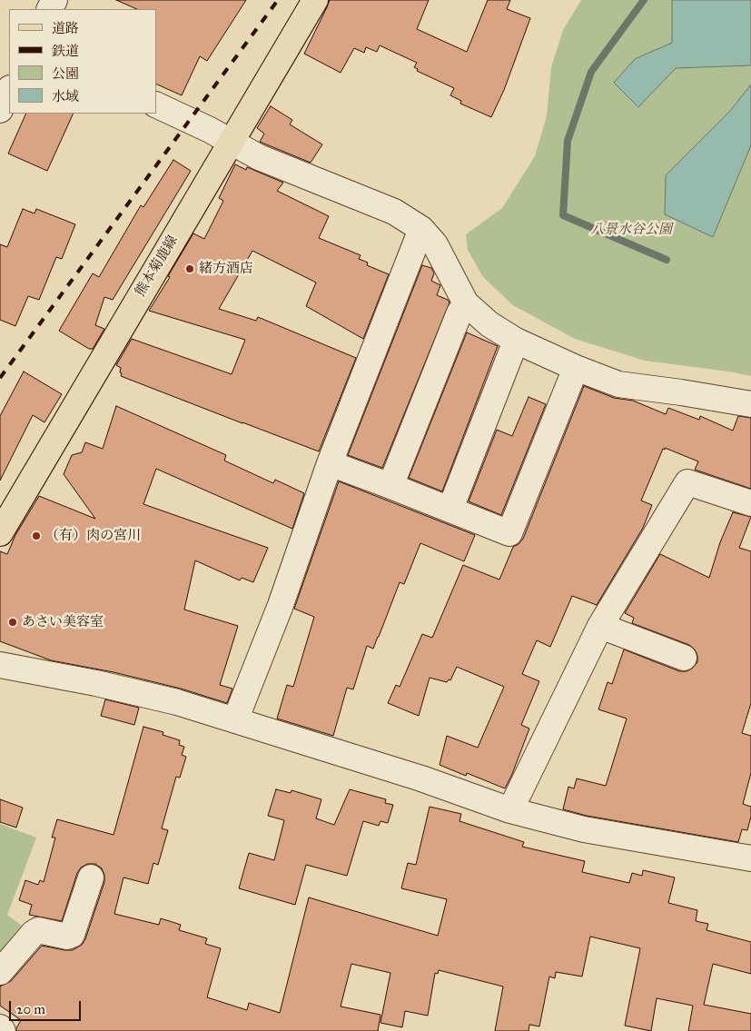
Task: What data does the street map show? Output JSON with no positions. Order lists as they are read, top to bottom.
{
  "streets": {
    "main road": ["熊本菊鹿線"]
  },
  "parks": ["八景水谷公園"],
  "places": ["緒方酒店", "（有）肉の宮川", "あさい美容室"],
  "legend": [
    "道路",
    "鉄道",
    "公園",
    "水域"
  ],
  "scale_bar": "20 m"
}
